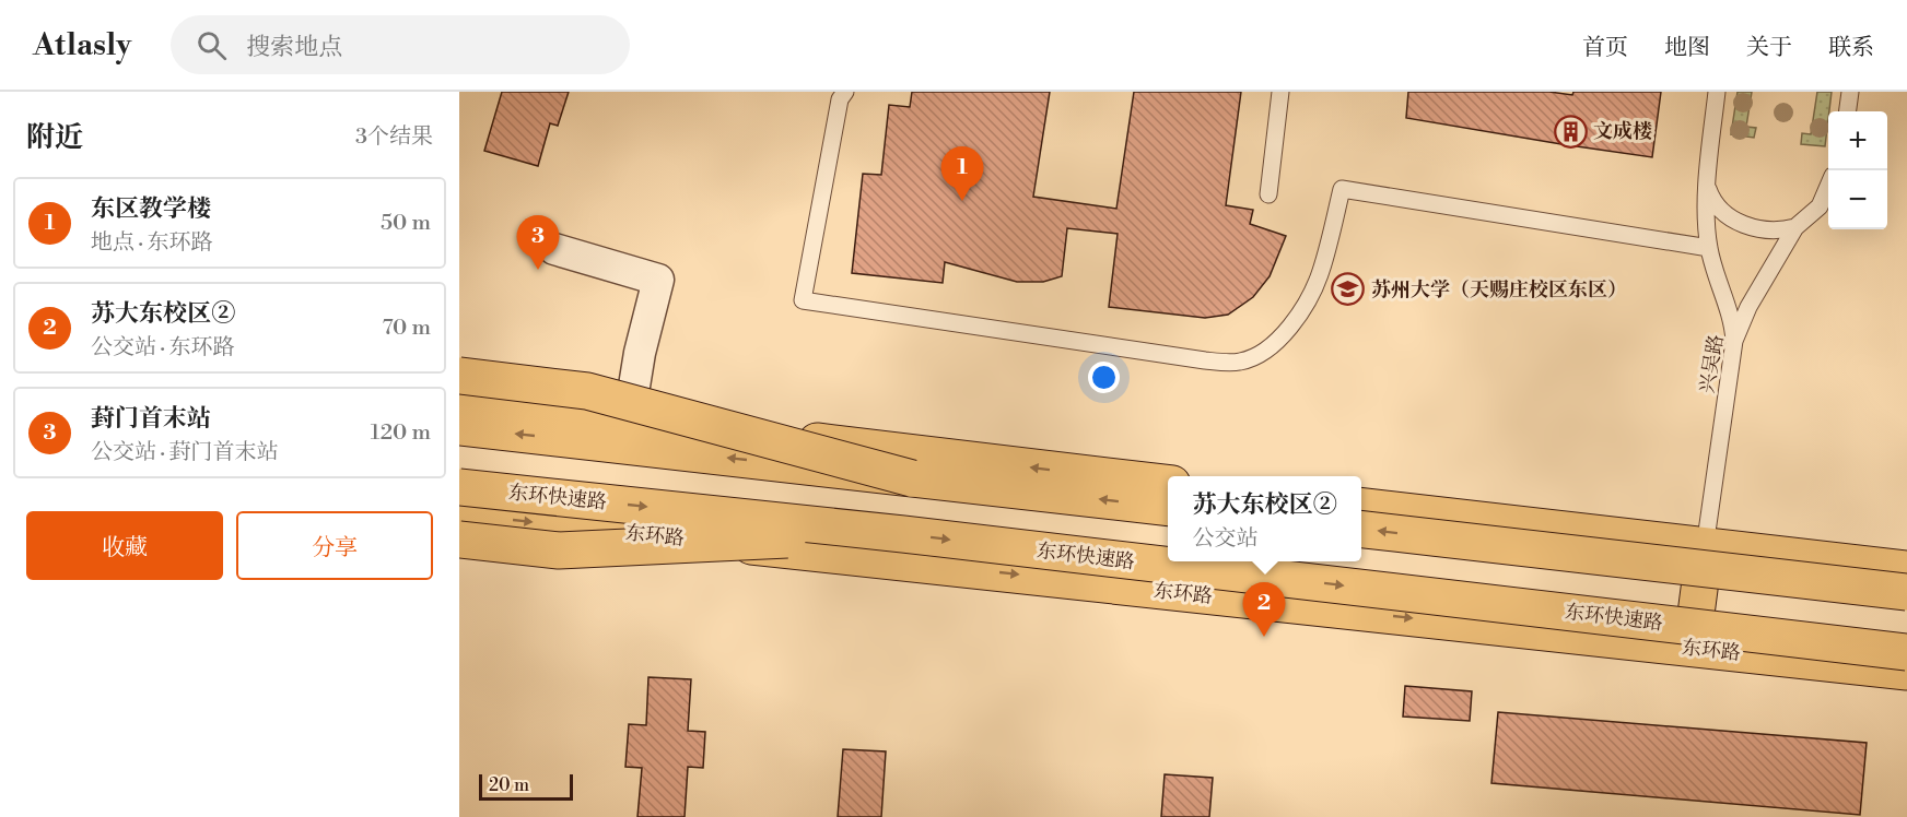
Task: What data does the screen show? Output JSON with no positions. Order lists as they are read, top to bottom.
{
  "streets": {
    "main road": ["东环快速路", "东环路"],
    "lane": ["兴吴路"]
  },
  "places": {
    "building": ["文成楼"],
    "school or university": ["苏州大学（天赐庄校区东区）"]
  },
  "scale_bar": "20 m",
  "page": {
    "header": "Atlasly",
    "search": "搜索地点",
    "nav": [
      "首页",
      "地图",
      "关于",
      "联系"
    ],
    "heading": ["附近", "3个结果"],
    "map_buttons": ["+", "−"],
    "pins": ["1", "3", "2"],
    "list": [
      {
        "mark": "1",
        "name": "东区教学楼",
        "note": "地点 · 东环路",
        "value": "50 m"
      },
      {
        "mark": "2",
        "name": "苏大东校区②",
        "note": "公交站 · 东环路",
        "value": "70 m"
      },
      {
        "mark": "3",
        "name": "葑门首末站",
        "note": "公交站 · 葑门首末站",
        "value": "120 m"
      }
    ],
    "popup": ["苏大东校区②", "公交站"],
    "buttons": ["收藏", "分享"],
    "scale": "20 m"
  }
}
